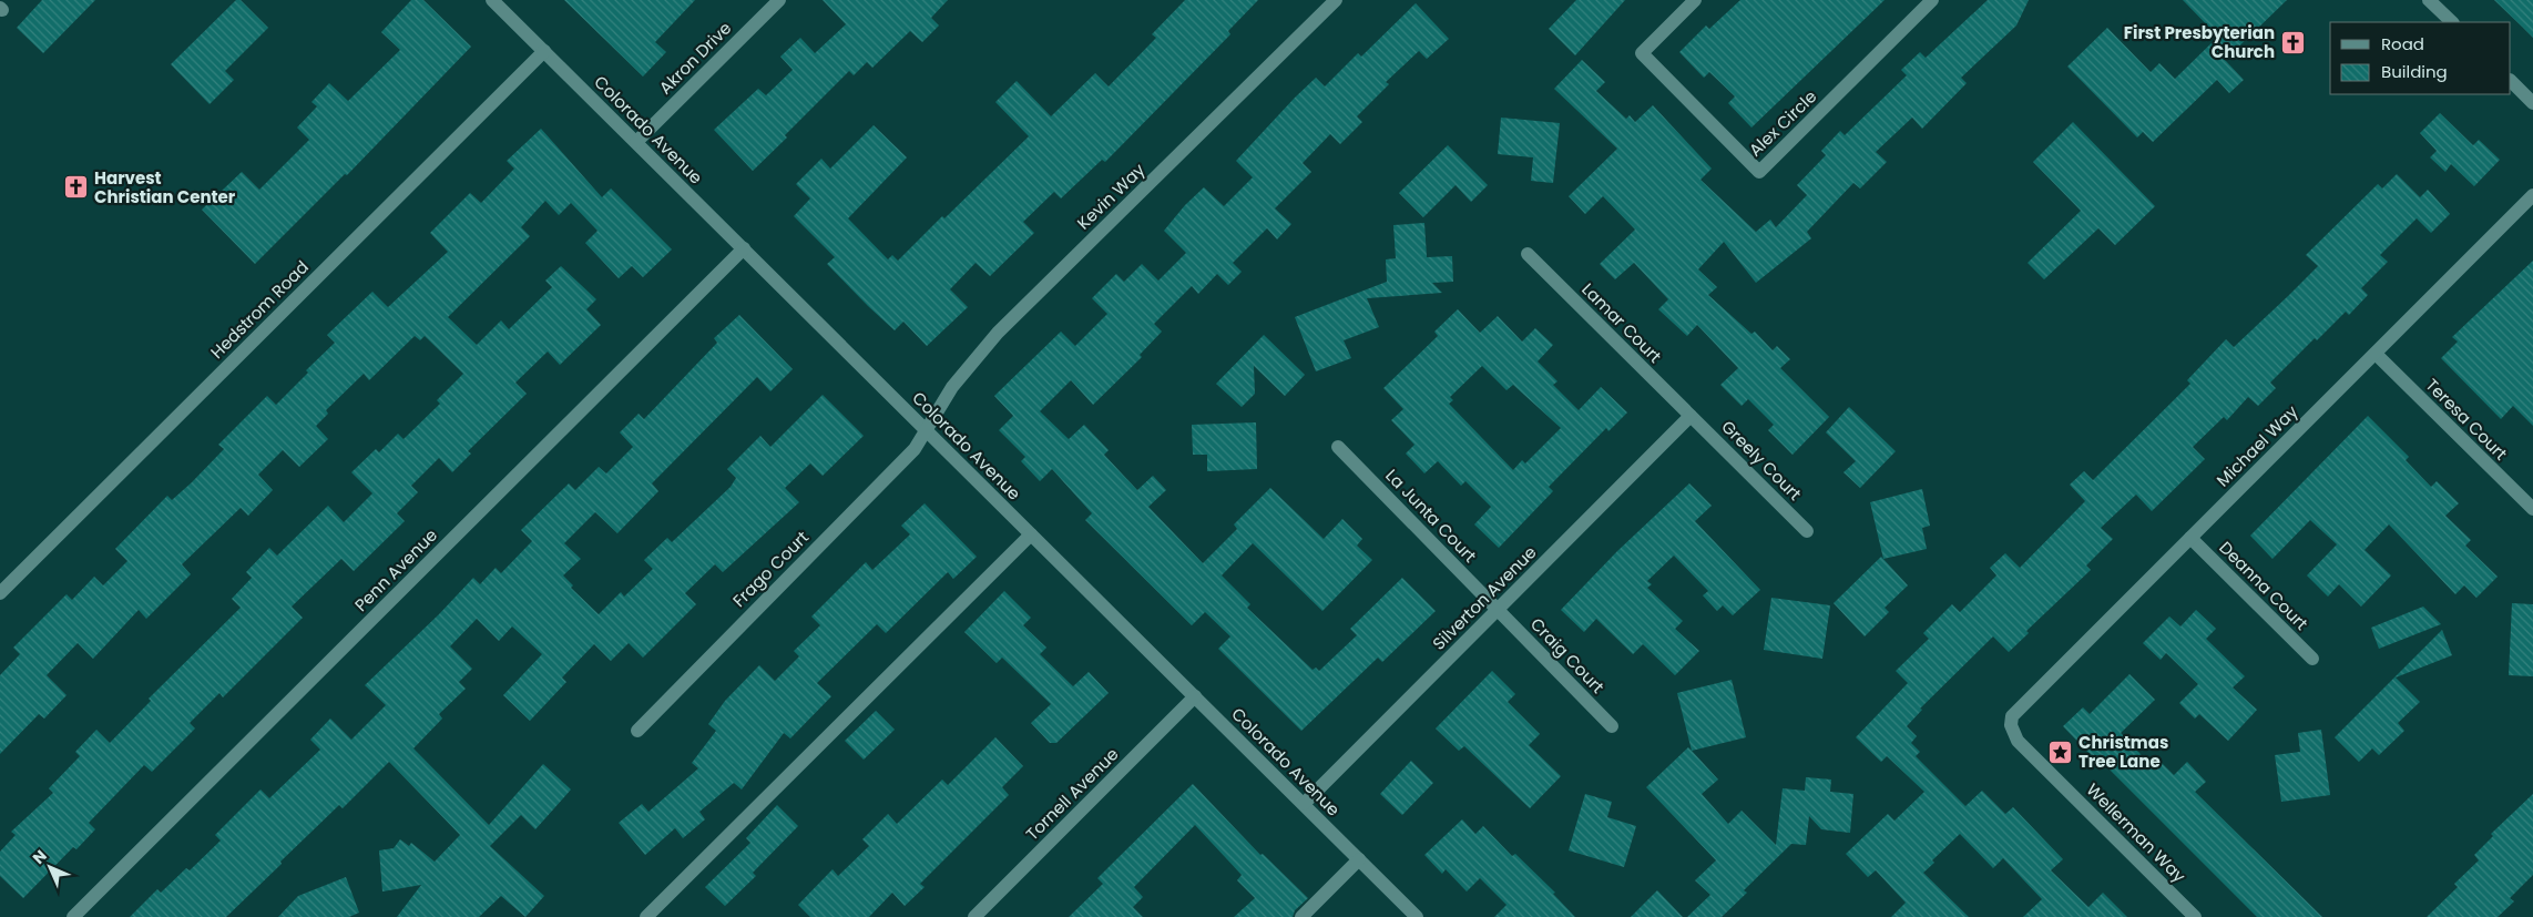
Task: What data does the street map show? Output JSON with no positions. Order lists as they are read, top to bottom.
{
  "streets": {
    "street": [
      "Akron Drive",
      "Alex Circle",
      "Colorado Avenue",
      "Kevin Way",
      "Hedstrom Road",
      "Lamar Court",
      "Teresa Court",
      "Michael Way",
      "Greely Court",
      "La Junta Court",
      "Frago Court",
      "Penn Avenue",
      "Deanna Court",
      "Silverton Avenue",
      "Craig Court",
      "Tornell Avenue",
      "Wellerman Way"
    ]
  },
  "crossings": [
    ["Akron Drive", "Colorado Avenue"],
    ["Colorado Avenue", "Kevin Way"],
    ["Colorado Avenue", "Hedstrom Road"],
    ["Colorado Avenue", "Frago Court"],
    ["Colorado Avenue", "Penn Avenue"],
    ["Colorado Avenue", "Silverton Avenue"],
    ["Colorado Avenue", "Tornell Avenue"],
    ["Kevin Way", "Frago Court"],
    ["Lamar Court", "Greely Court"],
    ["Lamar Court", "Silverton Avenue"],
    ["Teresa Court", "Michael Way"],
    ["Michael Way", "Deanna Court"],
    ["Michael Way", "Wellerman Way"],
    ["Greely Court", "Silverton Avenue"],
    ["La Junta Court", "Silverton Avenue"],
    ["La Junta Court", "Craig Court"],
    ["Silverton Avenue", "Craig Court"]
  ],
  "places": {
    "church": ["First Presbyterian Church", "Harvest Christian Center"],
    "place": ["Christmas Tree Lane"]
  },
  "legend": ["Road", "Building"],
  "north": "top left"
}
